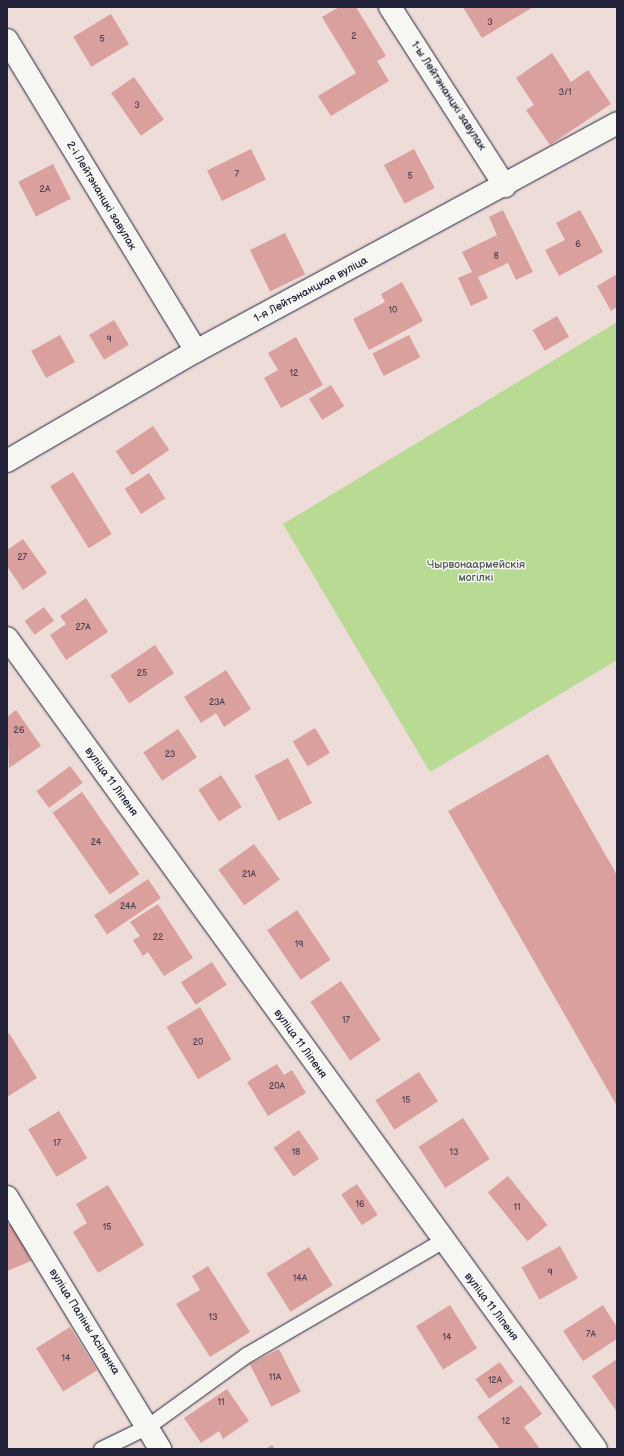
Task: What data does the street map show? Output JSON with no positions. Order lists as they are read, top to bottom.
{
  "streets": {
    "street": [
      "1-ы Лейтэнанцкі завулак",
      "2-і Лейтэнанцкі завулак",
      "1-я Лейтэнанцкая вуліца",
      "вуліца 11 Ліпеня",
      "вуліца Паліны Асіпенка"
    ]
  },
  "crossings": [
    ["1-ы Лейтэнанцкі завулак", "1-я Лейтэнанцкая вуліца"],
    ["2-і Лейтэнанцкі завулак", "1-я Лейтэнанцкая вуліца"]
  ],
  "parks": ["Чырвонаармейскія могілкі"],
  "house_numbers": [
    "3",
    "2",
    "5",
    "3/1",
    "3",
    "7",
    "5",
    "2А",
    "6",
    "8",
    "10",
    "9",
    "12",
    "27",
    "27А",
    "25",
    "23А",
    "26",
    "23",
    "24",
    "21А",
    "24А",
    "22",
    "19",
    "17",
    "20",
    "20А",
    "15",
    "17",
    "18",
    "13",
    "16",
    "11",
    "15",
    "9",
    "14А",
    "13",
    "7А",
    "14",
    "14",
    "11А",
    "12А",
    "11",
    "12"
  ]
}
